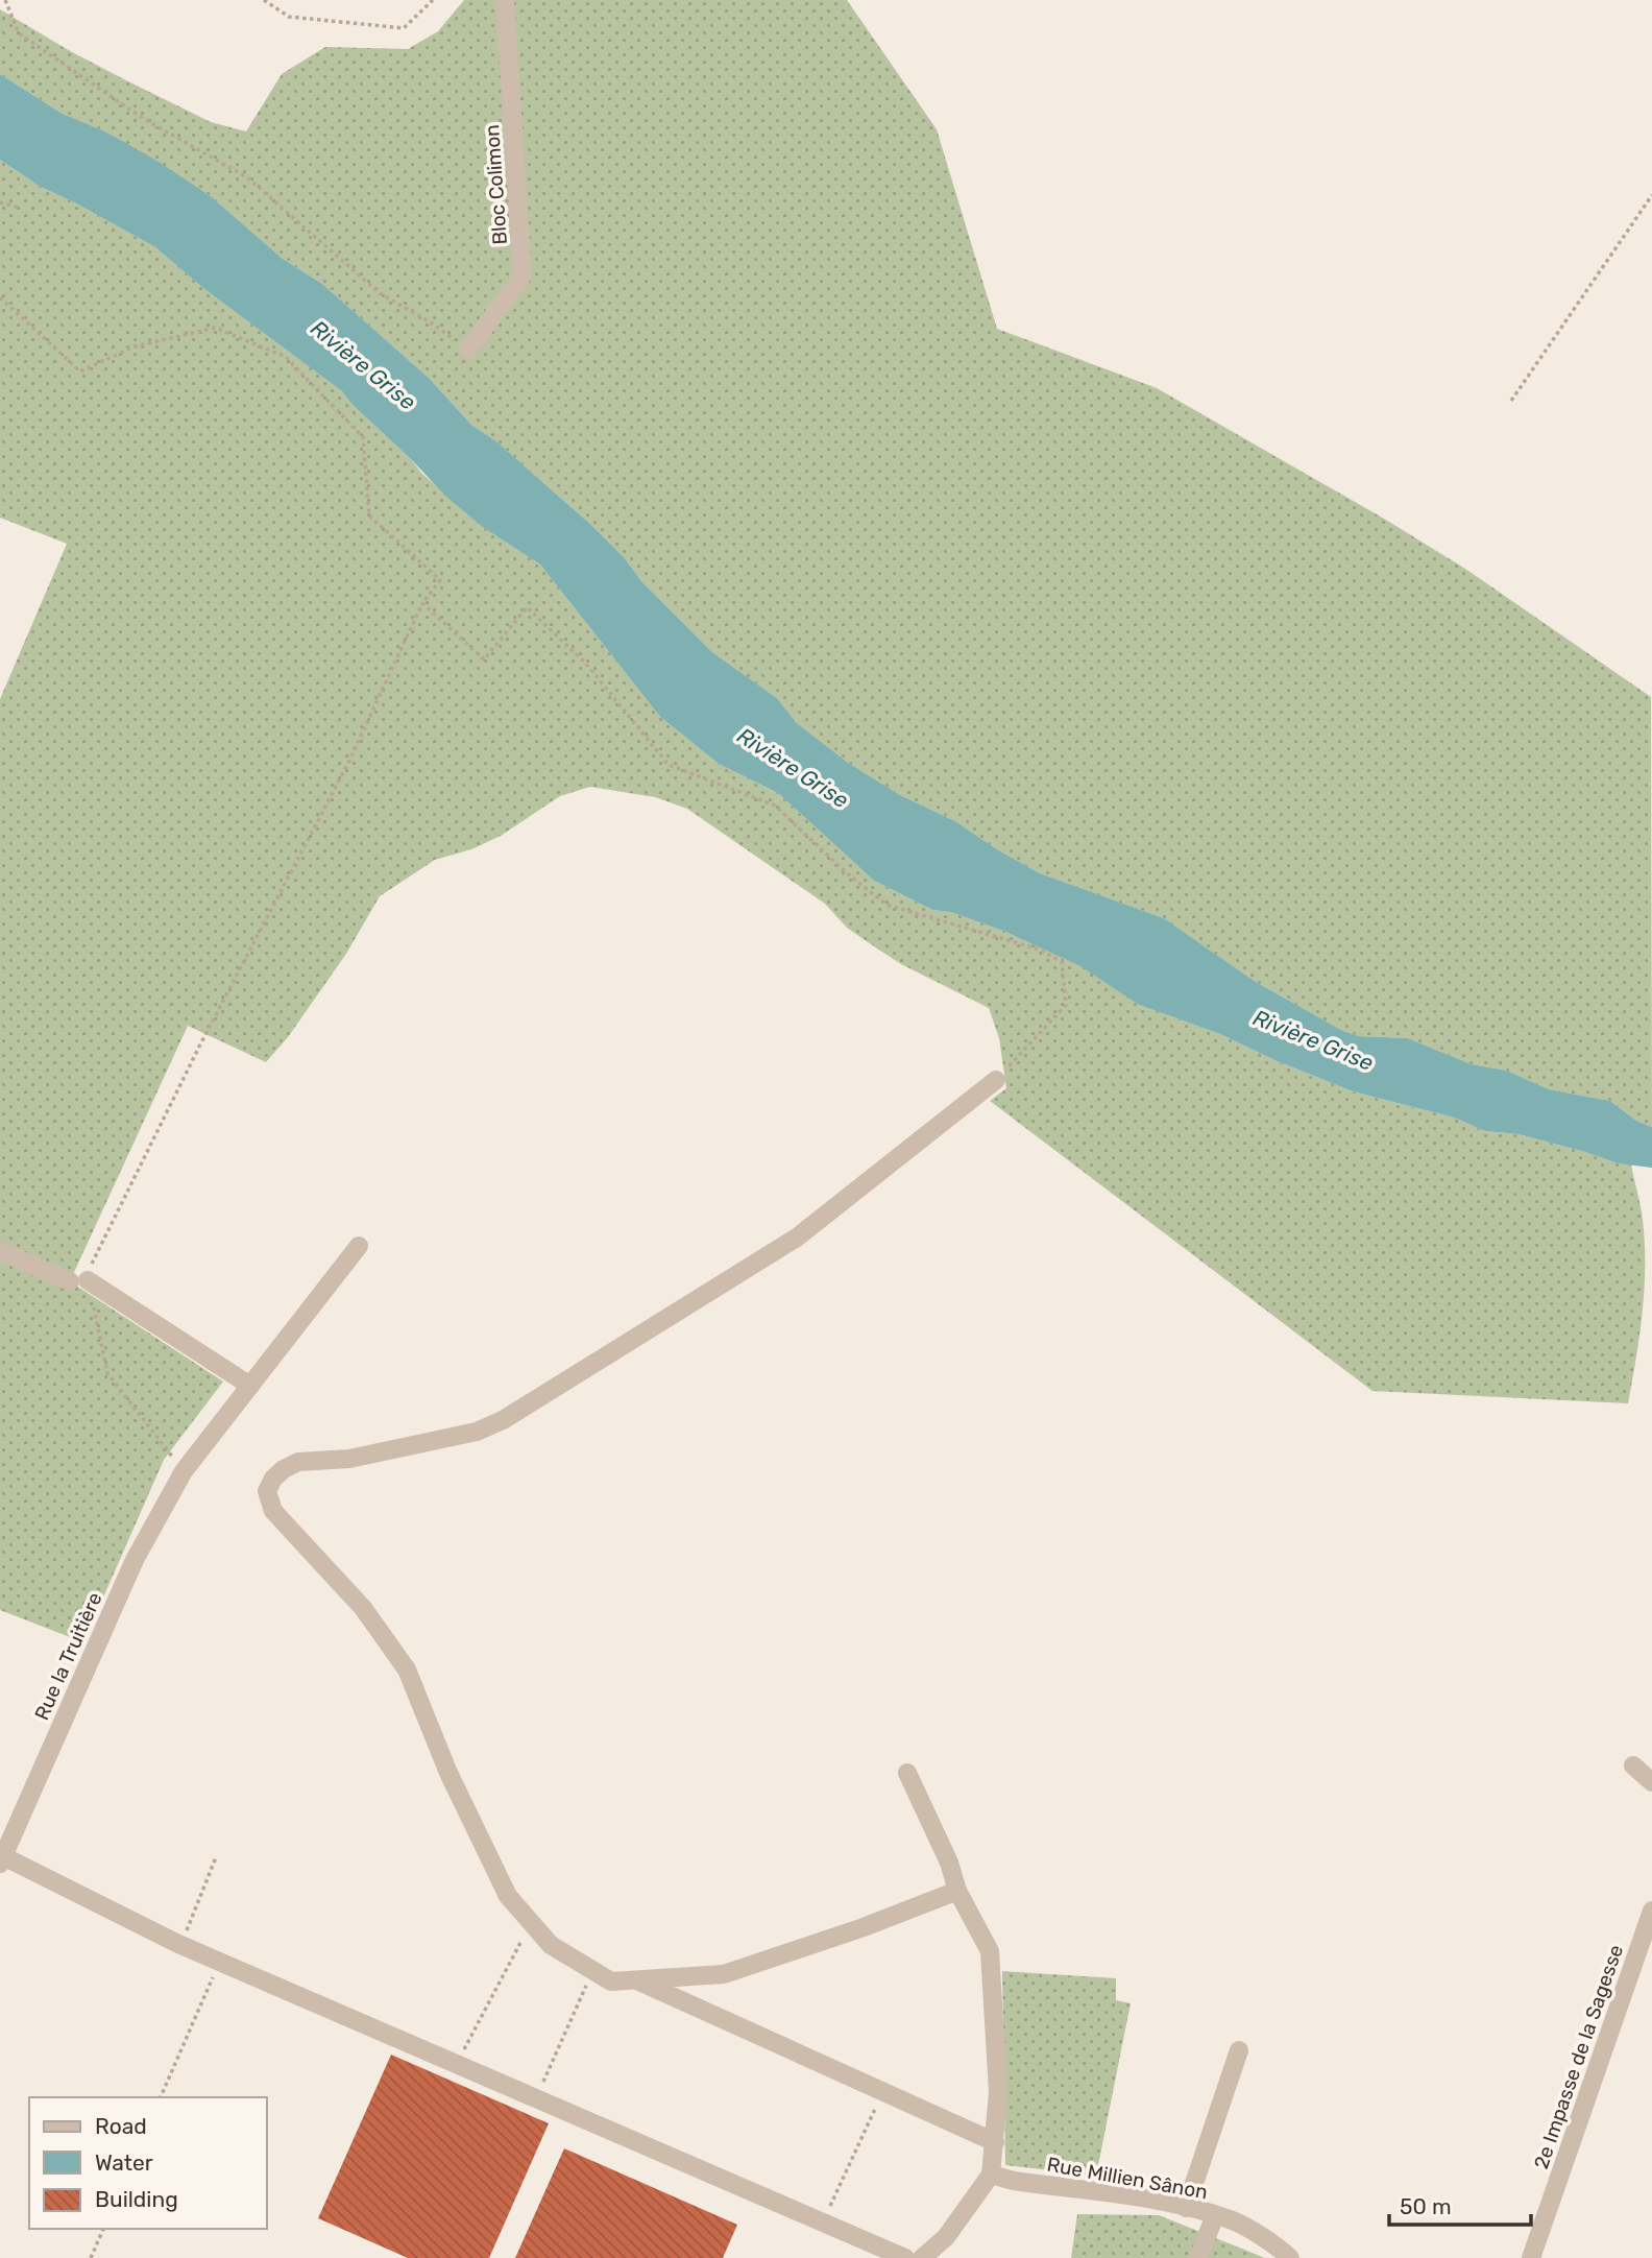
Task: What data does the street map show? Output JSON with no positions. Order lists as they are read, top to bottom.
{
  "streets": {
    "street": [
      "Bloc Colimon",
      "Rue la Truitière",
      "2e Impasse de la Sagesse",
      "Rue Millien Sânon"
    ]
  },
  "water": ["Rivière Grise"],
  "legend": ["Road", "Water", "Building"],
  "scale_bar": "50 m"
}
